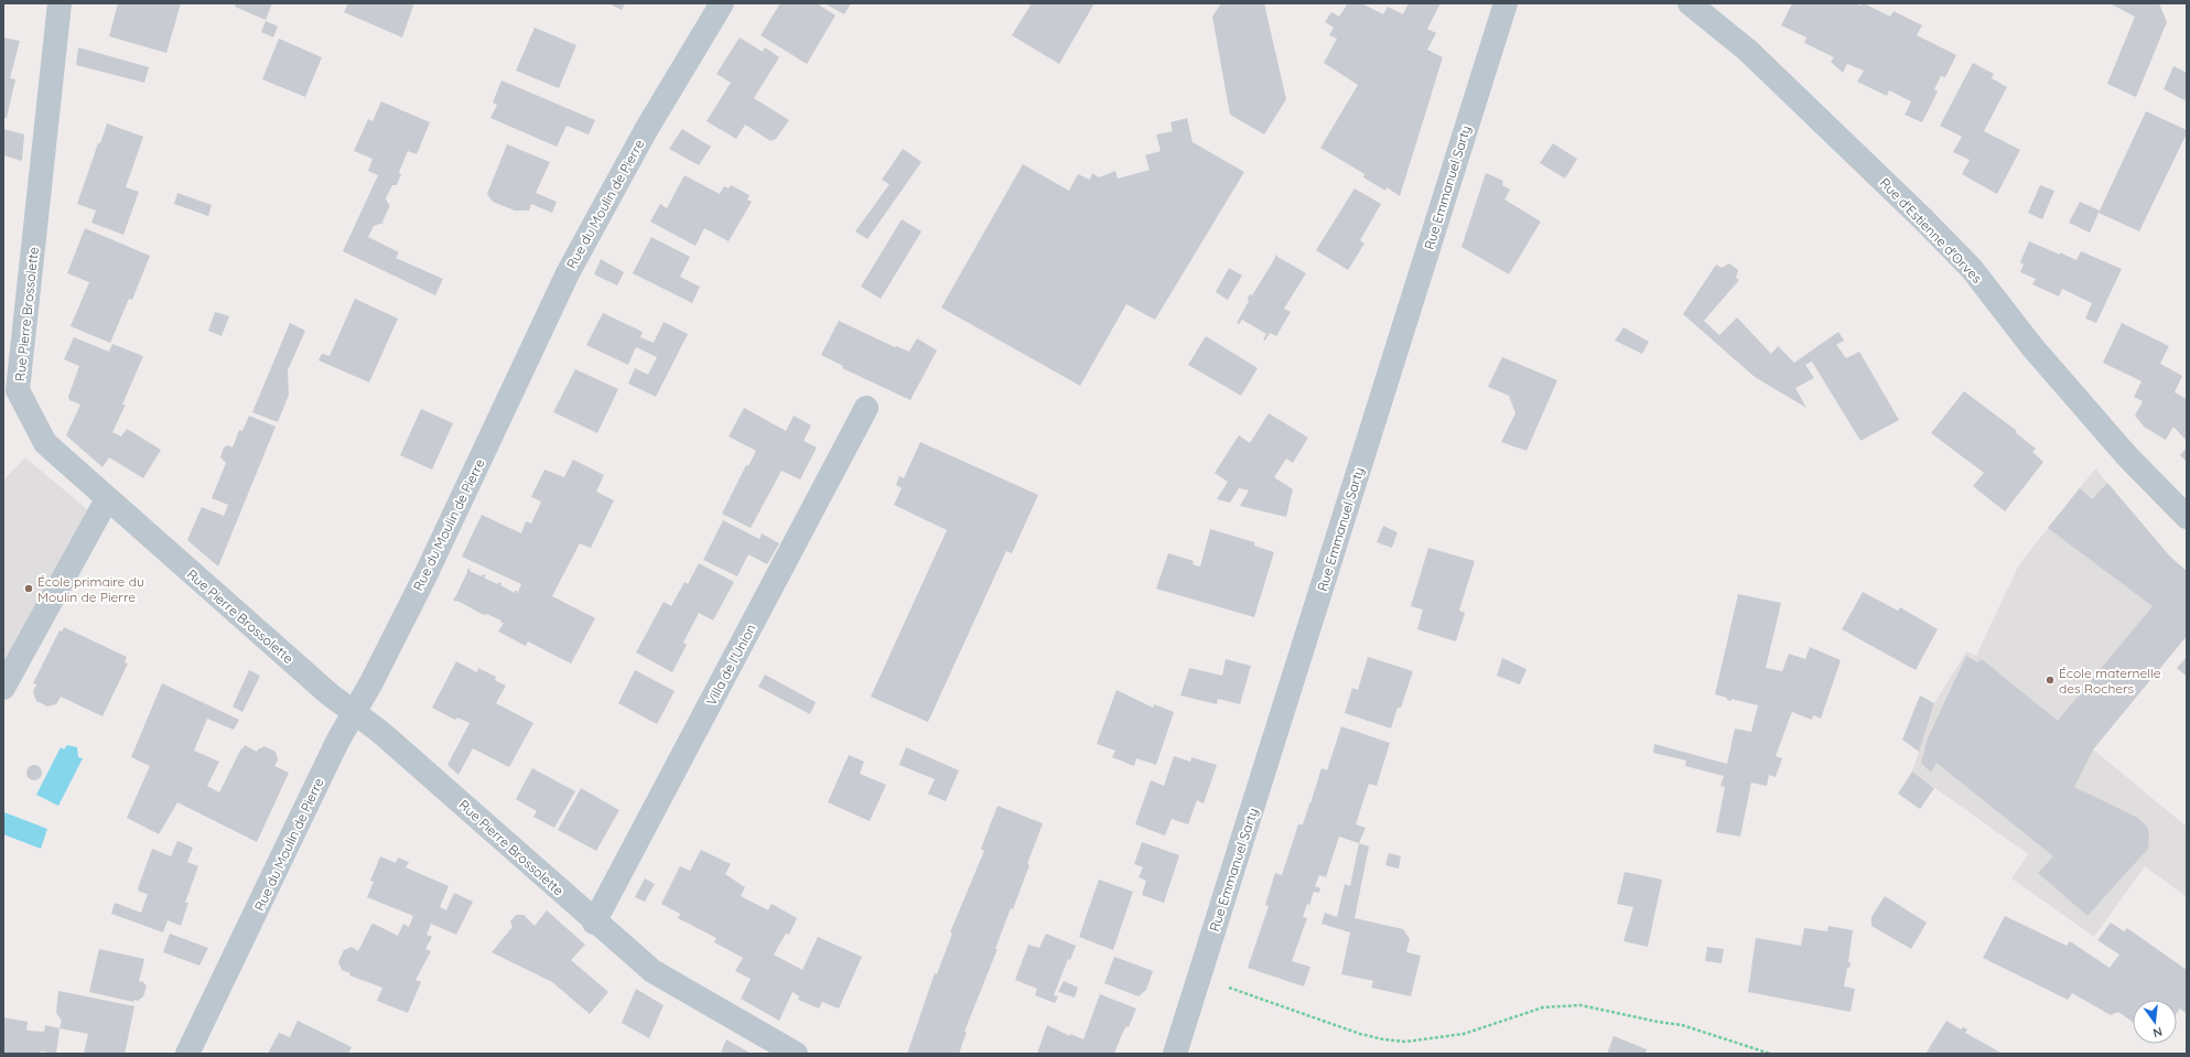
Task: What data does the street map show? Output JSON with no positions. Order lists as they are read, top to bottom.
{
  "streets": {
    "street": [
      "Rue Emmanuel Sarty",
      "Rue du Moulin de Pierre",
      "Rue d'Estienne d'Orves",
      "Rue Pierre Brossolette",
      "Villa de l'Union"
    ]
  },
  "crossings": [
    ["Rue du Moulin de Pierre", "Rue Pierre Brossolette"],
    ["Rue Pierre Brossolette", "Villa de l'Union"]
  ],
  "places": ["École primaire du Moulin de Pierre", "École maternelle des Rochers"],
  "north": "bottom"
}
